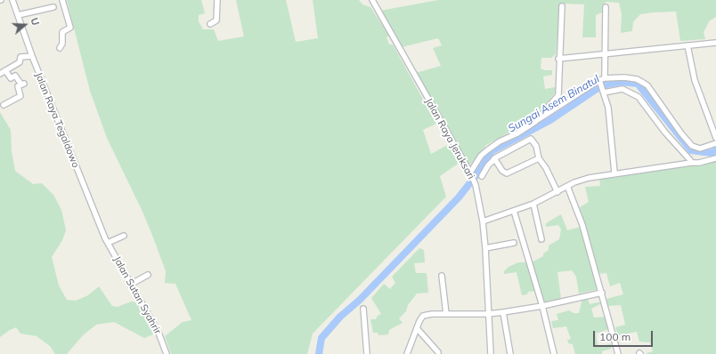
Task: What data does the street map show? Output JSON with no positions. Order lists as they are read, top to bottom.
{
  "streets": {
    "street": ["Jalan Raya Tegaldowo", "Jalan Raya Jeruksari", "Jalan Sutan Syahrir"]
  },
  "crossings": [
    ["Jalan Raya Tegaldowo", "Jalan Sutan Syahrir"]
  ],
  "water": ["Sungai Asem Binatul"],
  "scale_bar": "100 m",
  "north": "right"
}
